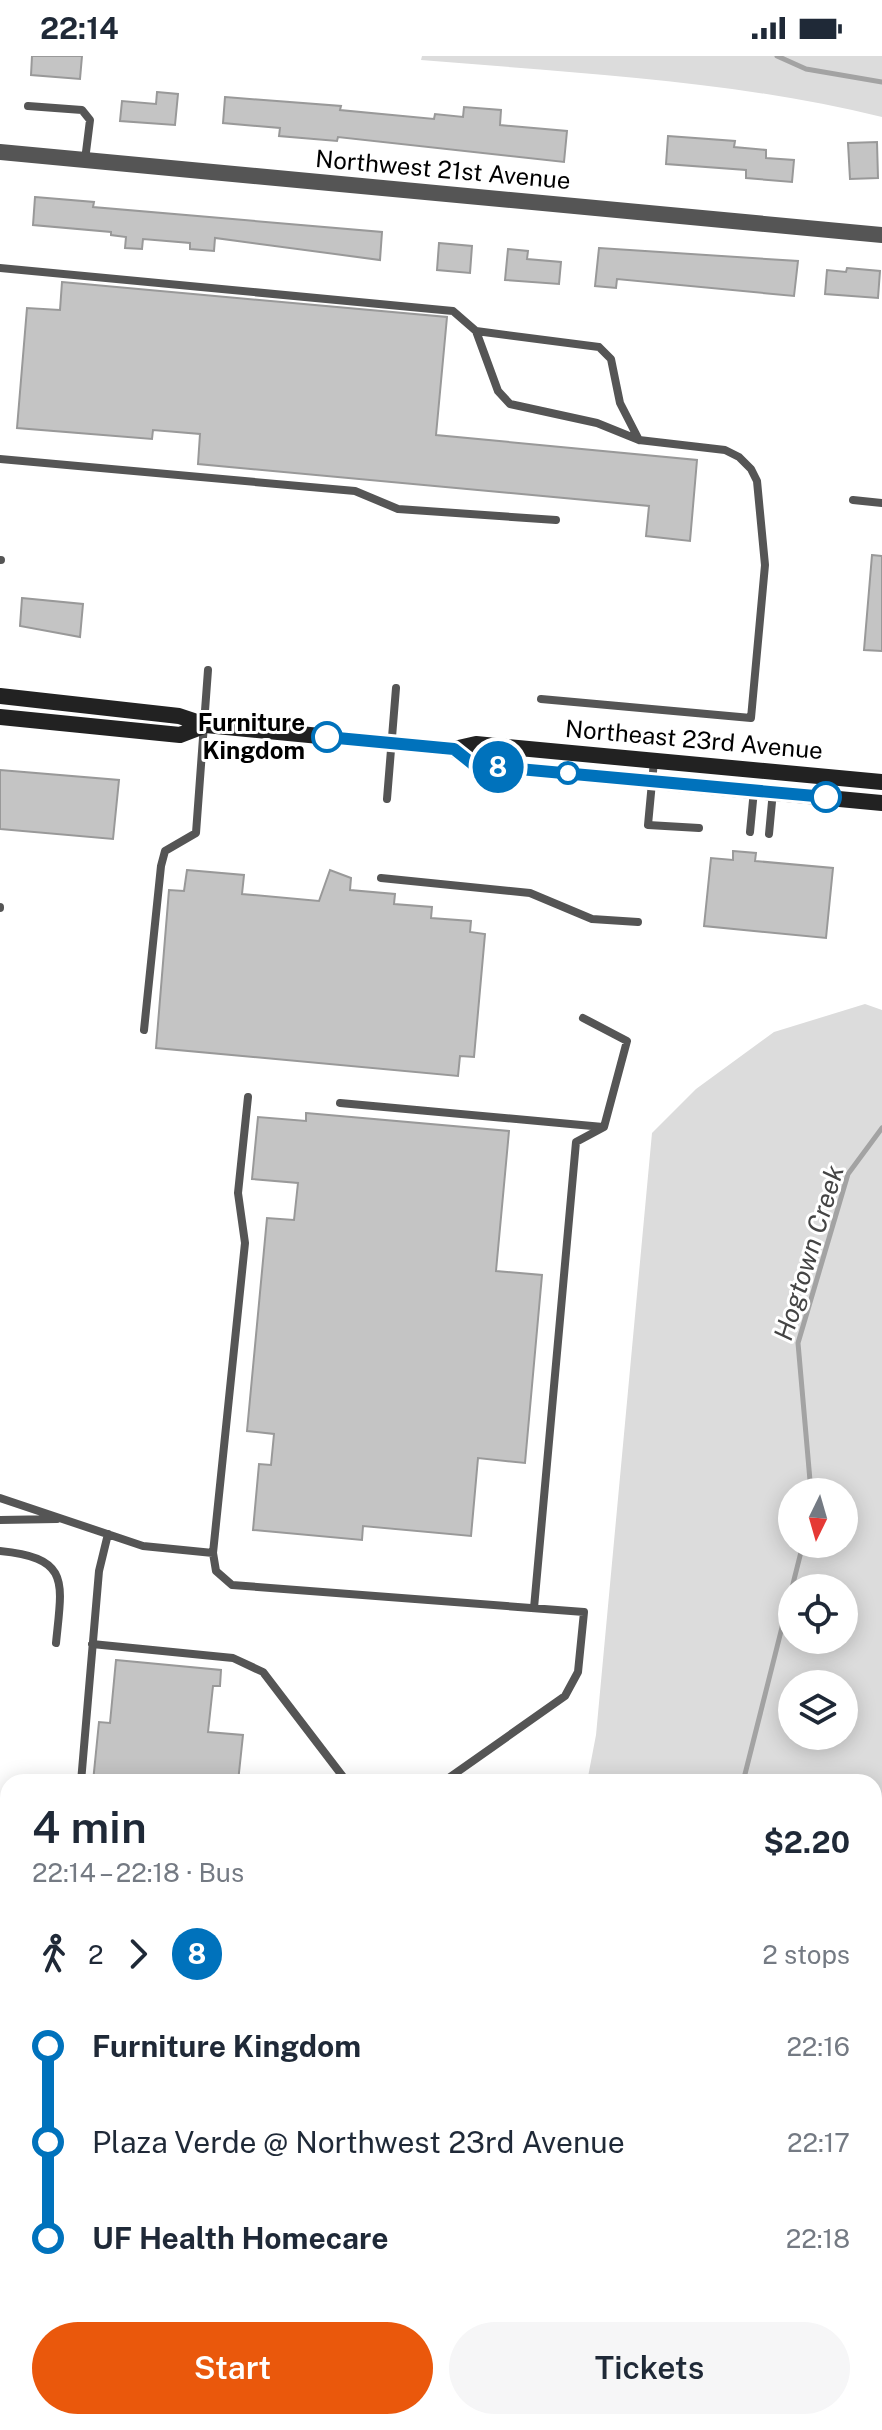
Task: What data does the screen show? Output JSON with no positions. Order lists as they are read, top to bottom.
{
  "streets": {
    "street": ["Northwest 21st Avenue", "Northeast 23rd Avenue"]
  },
  "water": ["Hogtown Creek"],
  "places": ["Furniture Kingdom"],
  "lines": ["bus line 8"],
  "north": "bottom",
  "page": {
    "status": "22:14",
    "on_map": "8",
    "heading": ["4 min", "22:14 – 22:18 · Bus", "$2.20"],
    "legs": ["2", "8", "2 stops"],
    "list": [
      {
        "name": "Furniture Kingdom",
        "value": "22:16"
      },
      {
        "name": "Plaza Verde @ Northwest 23rd Avenue",
        "value": "22:17"
      },
      {
        "name": "UF Health Homecare",
        "value": "22:18"
      }
    ],
    "buttons": ["Start", "Tickets"]
  }
}
